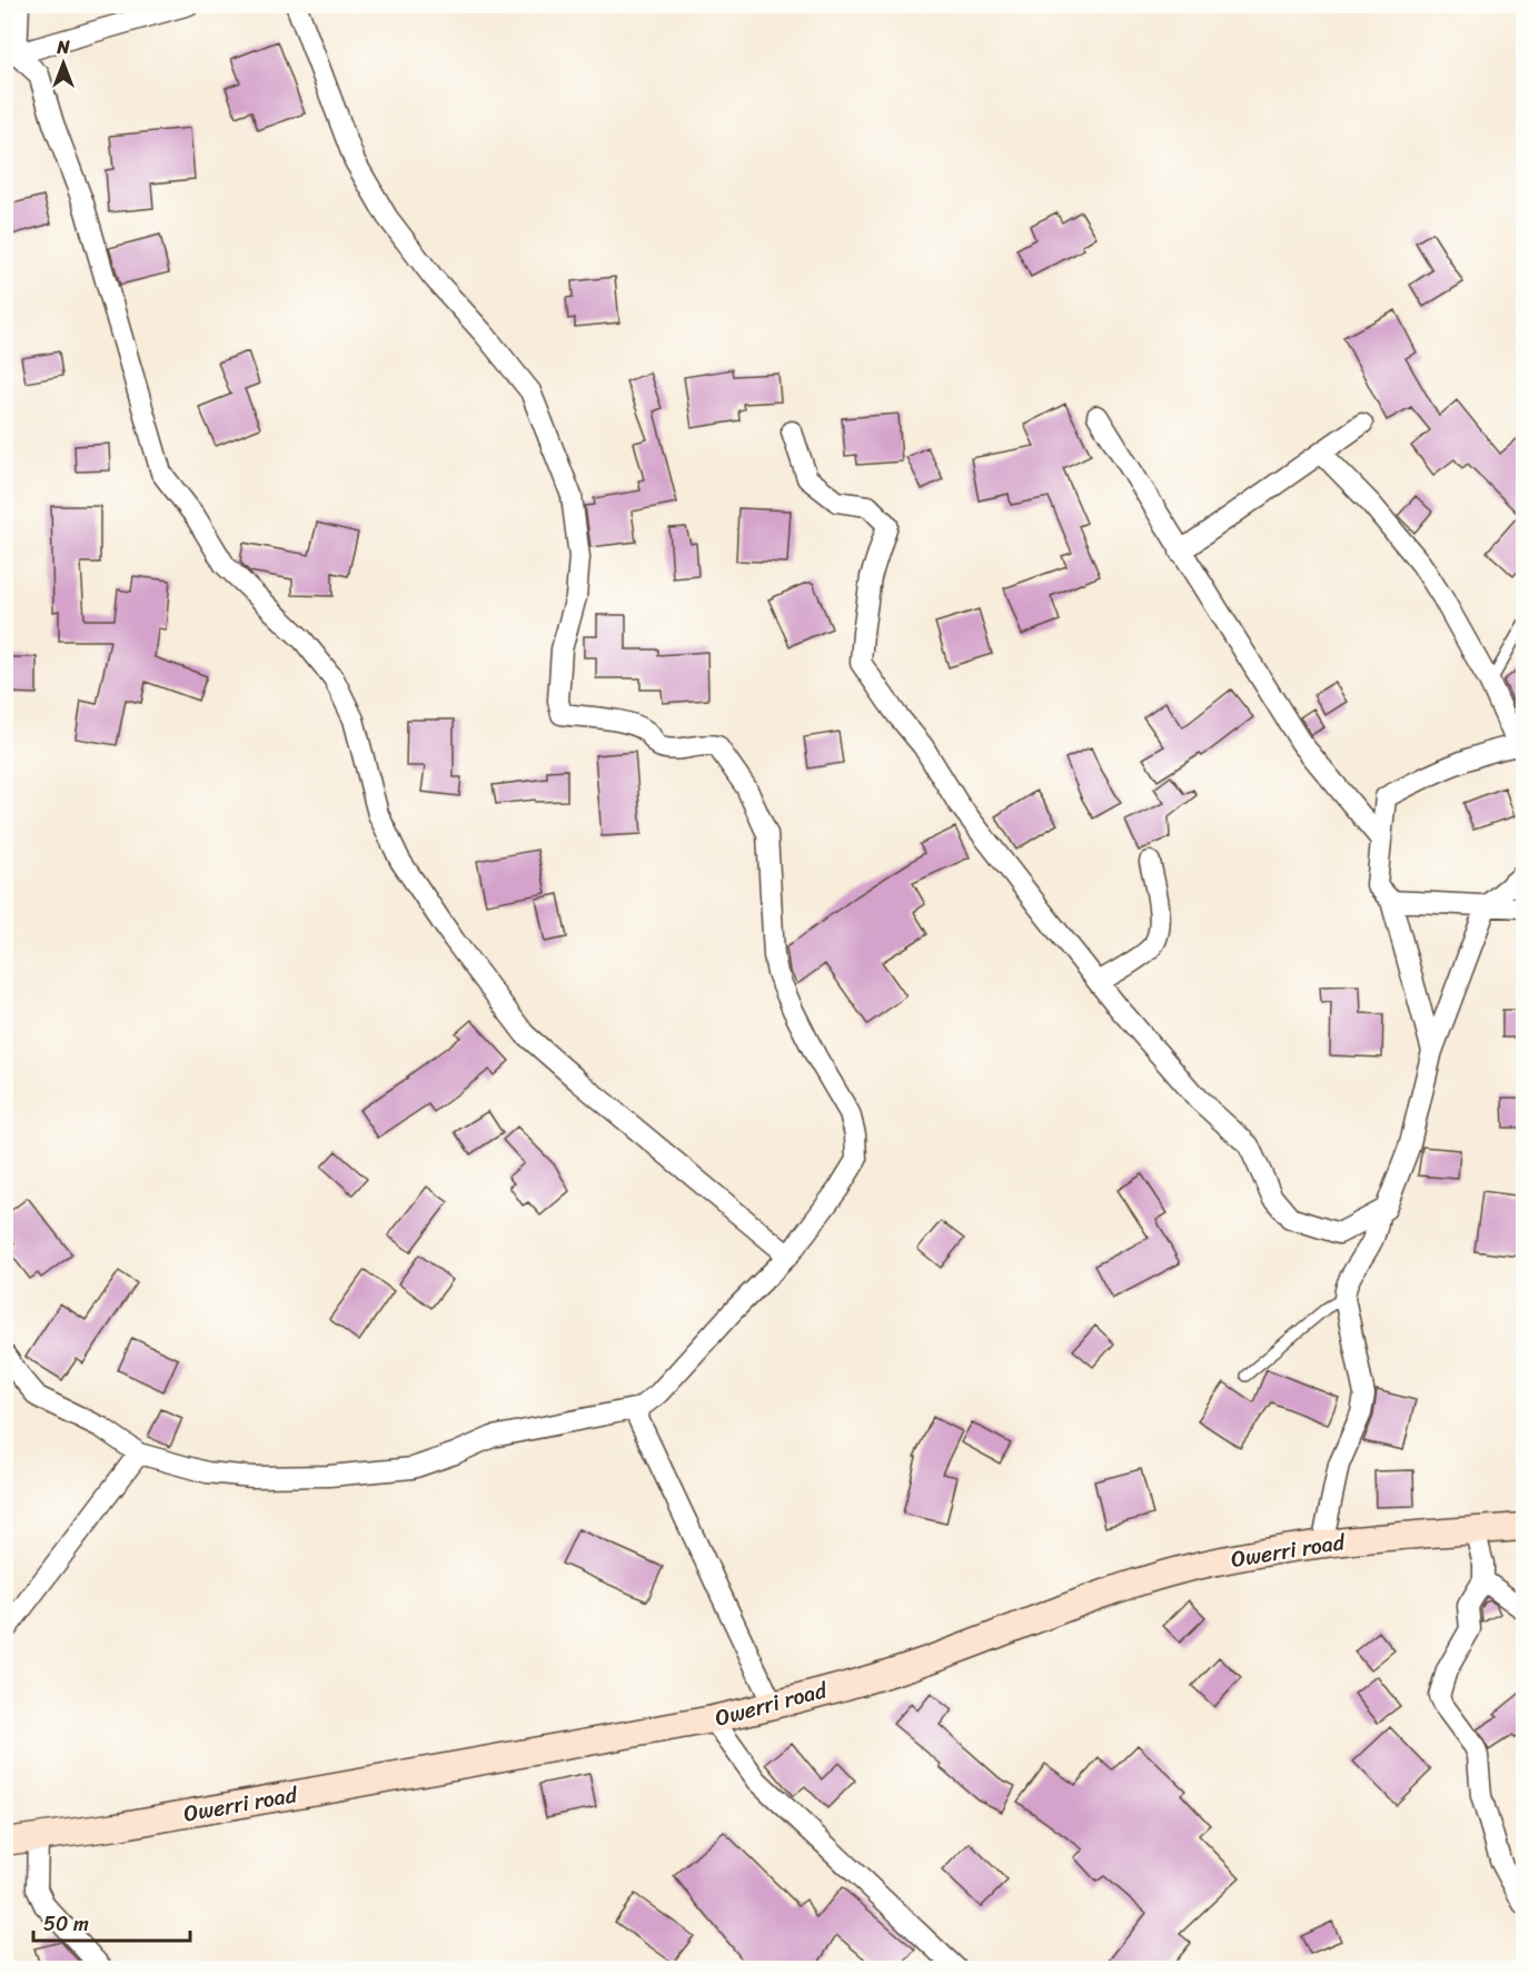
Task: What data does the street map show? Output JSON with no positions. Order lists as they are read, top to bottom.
{
  "streets": {
    "main road": ["Owerri road"]
  },
  "scale_bar": "50 m",
  "north": "top"
}
